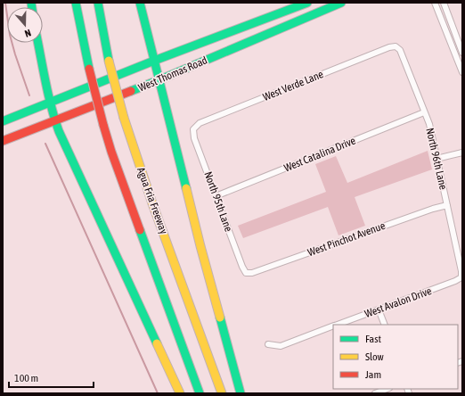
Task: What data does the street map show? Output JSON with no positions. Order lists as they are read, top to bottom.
{
  "streets": {
    "main road": ["West Thomas Road", "Agua Fria Freeway"],
    "street": [
      "West Verde Lane",
      "West Catalina Drive",
      "North 96th Lane",
      "North 95th Lane",
      "West Pinchot Avenue",
      "West Avalon Drive"
    ]
  },
  "crossings": [
    ["West Verde Lane", "North 96th Lane"],
    ["West Verde Lane", "North 95th Lane"],
    ["West Catalina Drive", "North 96th Lane"],
    ["West Catalina Drive", "North 95th Lane"],
    ["North 96th Lane", "West Pinchot Avenue"],
    ["North 96th Lane", "West Avalon Drive"],
    ["North 95th Lane", "West Pinchot Avenue"]
  ],
  "legend": ["Fast", "Slow", "Jam"],
  "scale_bar": "100 m",
  "north": "bottom"
}
